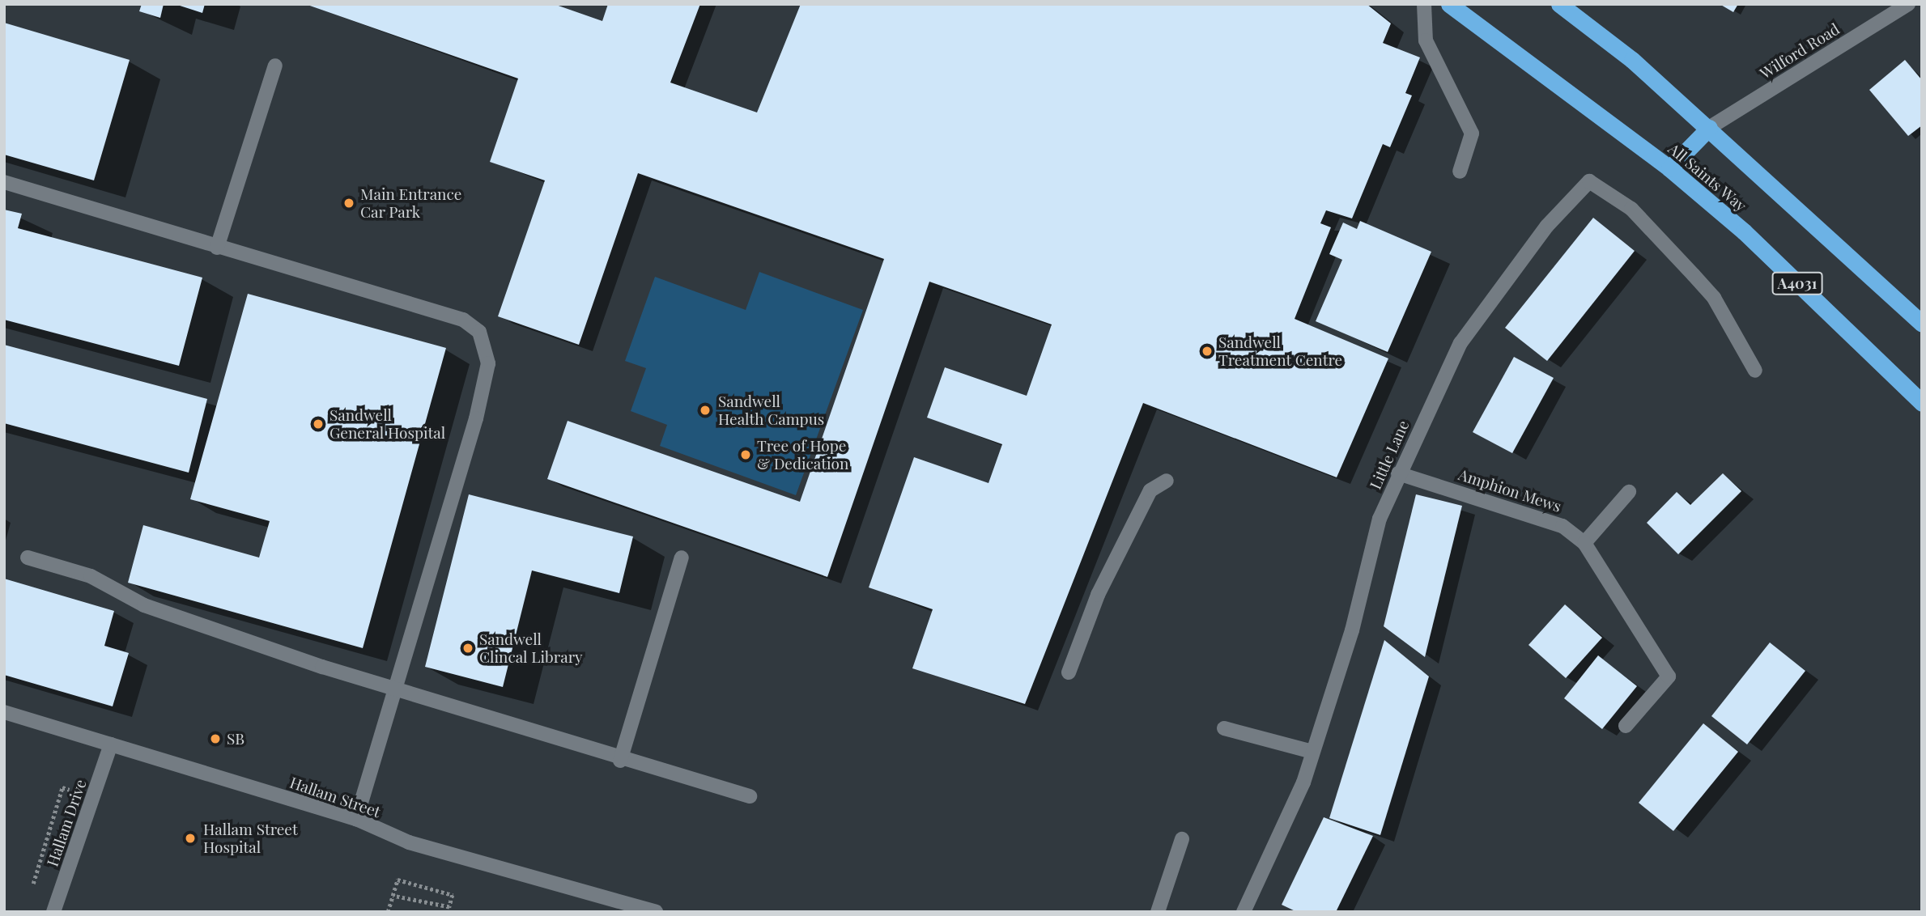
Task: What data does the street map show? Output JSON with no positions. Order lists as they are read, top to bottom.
{
  "streets": {
    "highway": ["All Saints Way", "A4031"],
    "street": [
      "Wilford Road",
      "Little Lane",
      "Amphion Mews",
      "Hallam Street",
      "Hallam Drive"
    ]
  },
  "crossings": [
    ["Little Lane", "Amphion Mews"],
    ["Hallam Street", "Hallam Drive"]
  ],
  "places": [
    "Main Entrance Car Park",
    "Sandwell Treatment Centre",
    "Sandwell Health Campus",
    "Sandwell General Hospital",
    "Tree of Hope & Dedication",
    "Sandwell Clincal Library",
    "SB",
    "Hallam Street Hospital"
  ]
}
